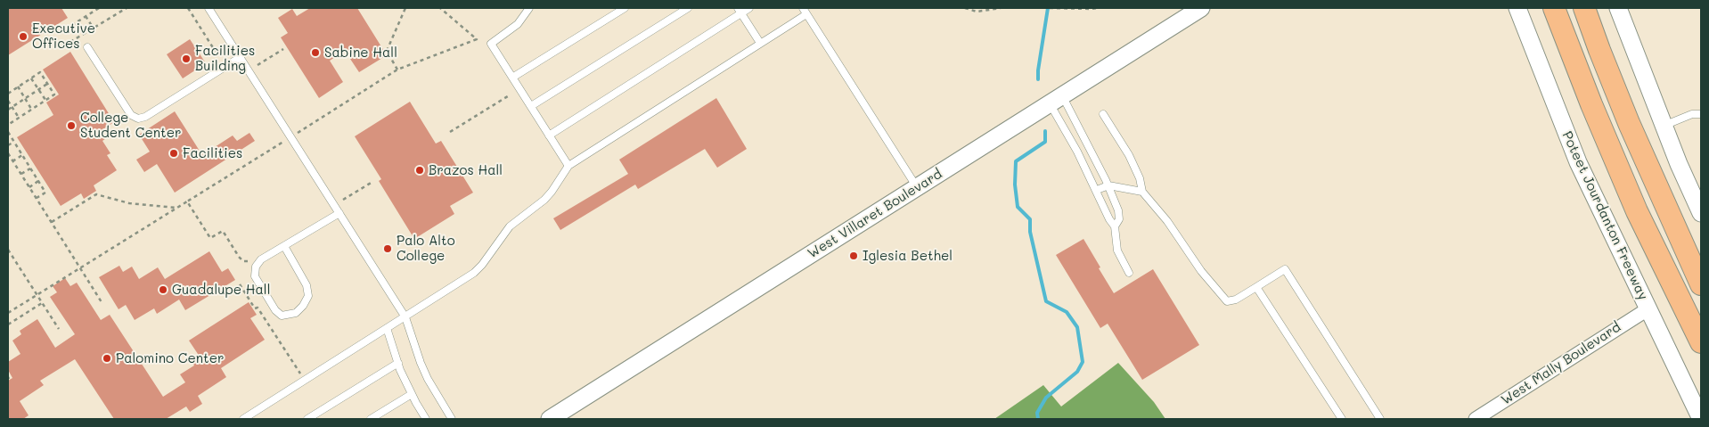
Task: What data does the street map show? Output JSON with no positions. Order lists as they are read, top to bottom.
{
  "streets": {
    "street": ["West Villaret Boulevard", "Poteet Jourdanton Freeway", "West Mally Boulevard"]
  },
  "crossings": [
    ["Poteet Jourdanton Freeway", "West Mally Boulevard"]
  ],
  "places": [
    "Executive Offices",
    "Sabine Hall",
    "Facilities Building",
    "College Student Center",
    "Facilities",
    "Brazos Hall",
    "Palo Alto College",
    "Iglesia Bethel",
    "Guadalupe Hall",
    "Palomino Center"
  ]
}
